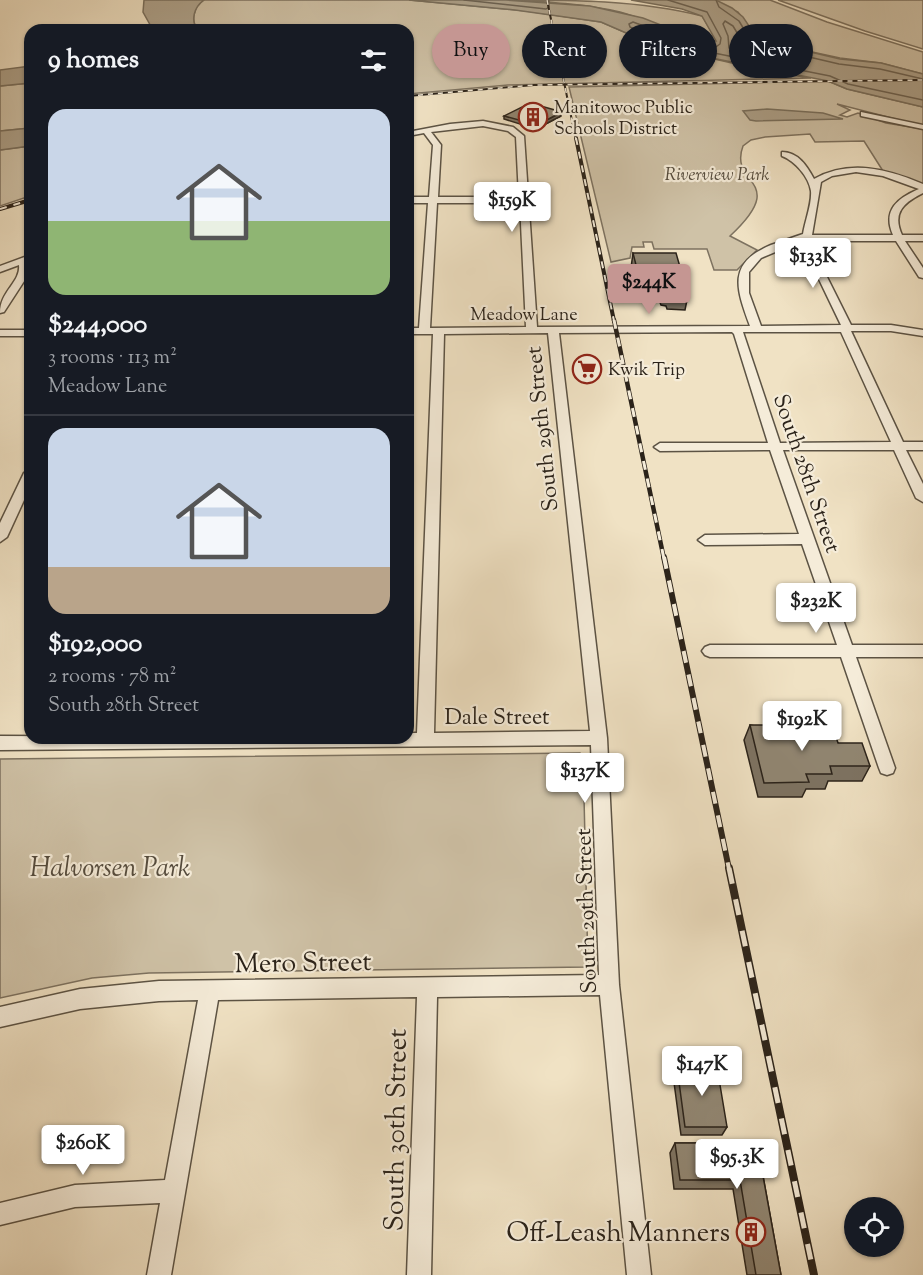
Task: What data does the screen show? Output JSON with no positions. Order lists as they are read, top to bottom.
{
  "streets": {
    "street": [
      "Meadow Lane",
      "South 29th Street",
      "South 28th Street",
      "Dale Street",
      "Mero Street",
      "South 30th Street"
    ]
  },
  "crossings": [
    ["Meadow Lane", "South 29th Street"],
    ["Meadow Lane", "South 28th Street"],
    ["South 29th Street", "Dale Street"],
    ["South 29th Street", "Mero Street"],
    ["Mero Street", "South 30th Street"]
  ],
  "parks": ["Riverview Park", "Halvorsen Park"],
  "places": {
    "building": ["Manitowoc Public Schools District", "Off-Leash Manners"],
    "supermarket": ["Kwik Trip"]
  },
  "page": {
    "chip": [
      "Buy",
      "Rent",
      "Filters",
      "New"
    ],
    "heading": "9 homes",
    "list": [
      {
        "name": "$244,000",
        "note": "3 rooms · 113 m² · Meadow Lane"
      },
      {
        "name": "$192,000",
        "note": "2 rooms · 78 m² · South 28th Street"
      }
    ],
    "price": [
      "$159K",
      "$133K",
      "$244K",
      "$232K",
      "$192K",
      "$137K",
      "$147K",
      "$260K",
      "$95.3K"
    ]
  }
}
